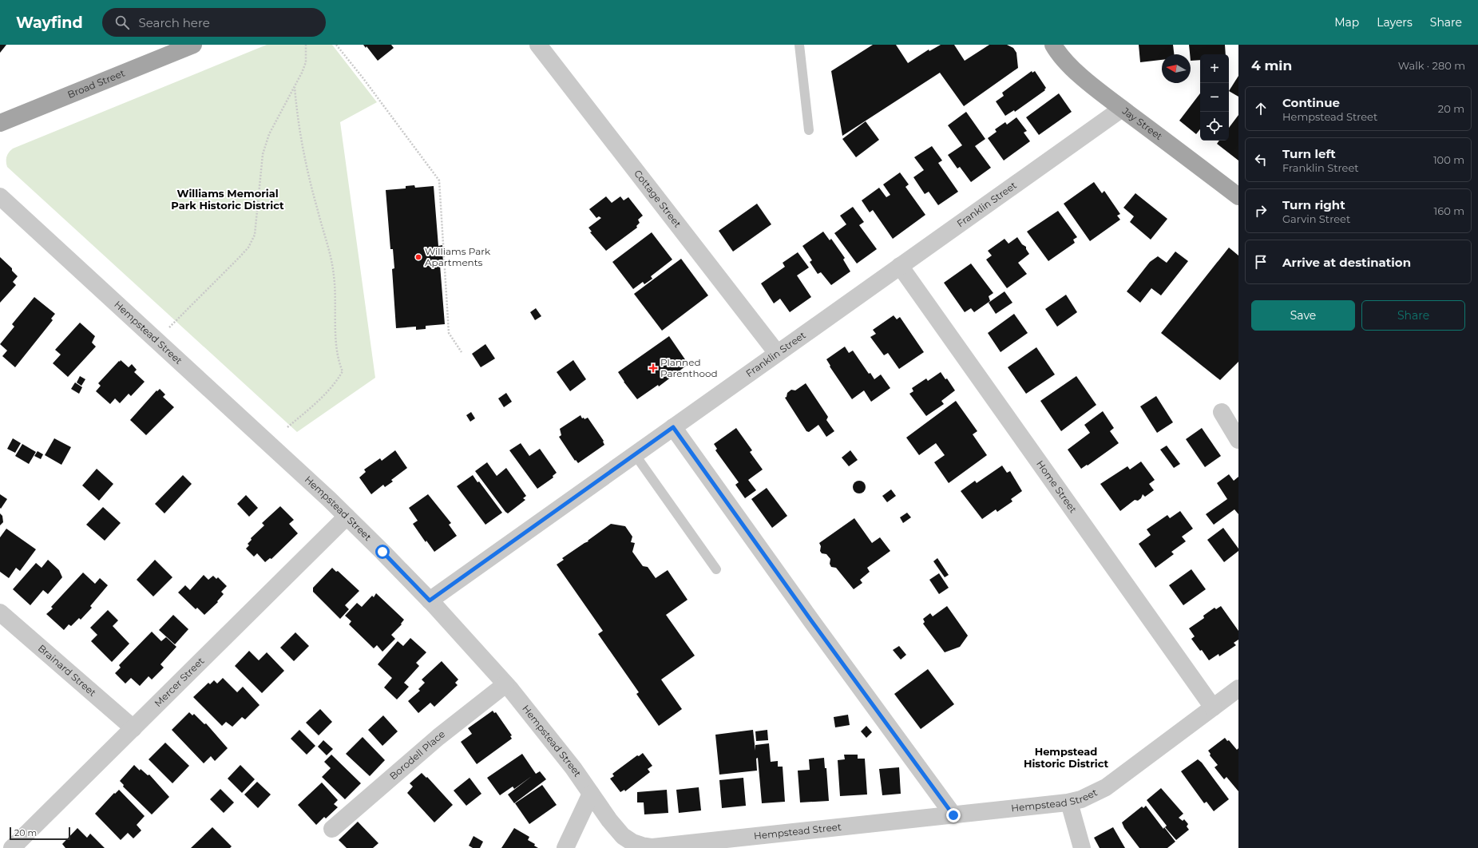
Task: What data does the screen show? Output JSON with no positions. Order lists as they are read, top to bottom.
{
  "streets": {
    "main road": ["Broad Street", "Jay Street"],
    "street": [
      "Cottage Street",
      "Franklin Street",
      "Hempstead Street",
      "Home Street",
      "Brainard Street",
      "Mercer Street",
      "Borodell Place"
    ]
  },
  "crossings": [
    ["Jay Street", "Franklin Street"],
    ["Cottage Street", "Franklin Street"],
    ["Franklin Street", "Hempstead Street"],
    ["Franklin Street", "Home Street"],
    ["Hempstead Street", "Home Street"],
    ["Hempstead Street", "Mercer Street"],
    ["Hempstead Street", "Borodell Place"],
    ["Brainard Street", "Mercer Street"]
  ],
  "districts": ["Williams Memorial Park Historic District", "Hempstead Historic District"],
  "places": {
    "other": ["Williams Park Apartments"],
    "health": ["Planned Parenthood"]
  },
  "scale_bar": "20 m",
  "north": "left",
  "page": {
    "header": "Wayfind",
    "search": "Search here",
    "nav": ["Map", "Layers", "Share"],
    "heading": ["4 min", "Walk · 280 m"],
    "map_buttons": ["+", "−"],
    "list": [
      ["Continue", "Hempstead Street", "20 m"],
      ["Turn left", "Franklin Street", "100 m"],
      ["Turn right", "Garvin Street", "160 m"],
      "Arrive at destination"
    ],
    "buttons": ["Save", "Share"],
    "scale": "20 m"
  }
}
